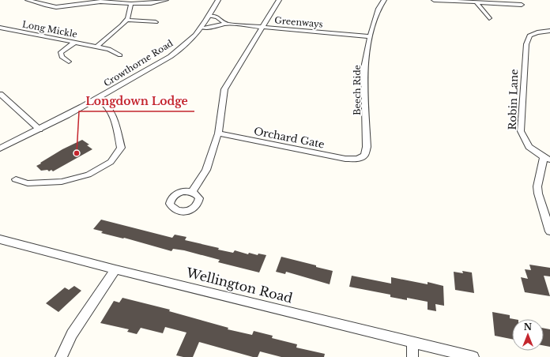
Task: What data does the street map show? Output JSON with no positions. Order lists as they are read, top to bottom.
{
  "streets": {
    "street": [
      "Greenways",
      "Long Mickle",
      "Crowthorne Road",
      "Beech Ride",
      "Robin Lane",
      "Orchard Gate",
      "Wellington Road"
    ]
  },
  "crossings": [
    ["Greenways", "Crowthorne Road"],
    ["Greenways", "Beech Ride"],
    ["Beech Ride", "Orchard Gate"]
  ],
  "places": ["Longdown Lodge"],
  "north": "top"
}
